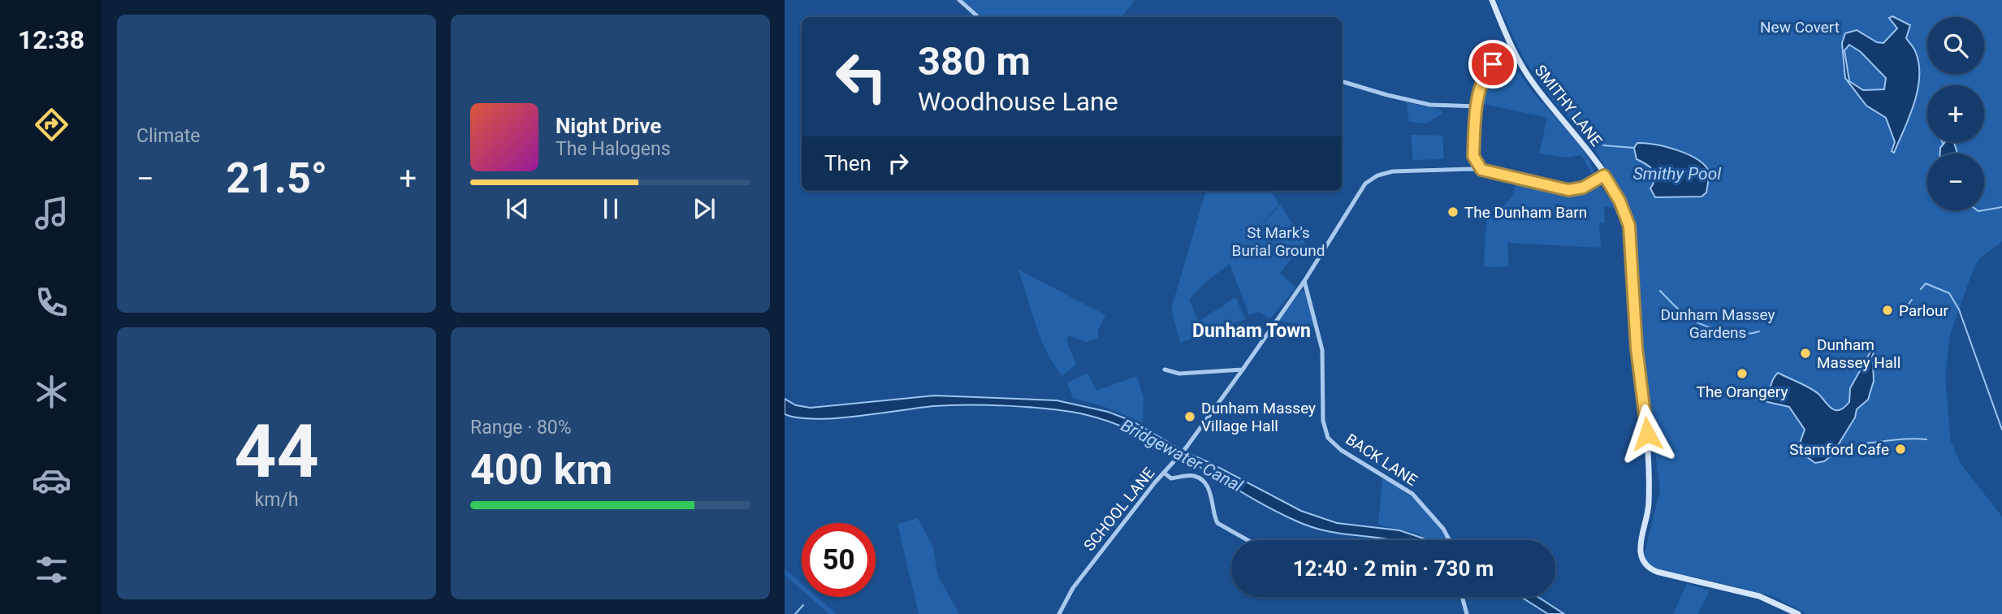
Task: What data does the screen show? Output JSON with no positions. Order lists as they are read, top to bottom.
{
  "streets": {
    "main road": ["SMITHY LANE"],
    "street": ["BACK LANE", "SCHOOL LANE"]
  },
  "crossings": [
    ["SMITHY LANE", "SCHOOL LANE"],
    ["BACK LANE", "SCHOOL LANE"]
  ],
  "districts": ["Dunham Town"],
  "water": ["Smithy Pool", "Bridgewater Canal"],
  "parks": ["New Covert", "St Mark's Burial Ground", "Dunham Massey Gardens"],
  "places": [
    "The Dunham Barn",
    "Parlour",
    "Dunham Massey Hall",
    "The Orangery",
    "Dunham Massey Village Hall",
    "Stamford Cafe"
  ],
  "page": {
    "tabs": "12:38",
    "tile": [
      "Climate",
      ["44", "km/h"],
      ["Range · 80%", "400 km"]
    ],
    "map_buttons": ["+", "−"],
    "turn": ["380 m", "Woodhouse Lane"],
    "song": ["Night Drive", "The Halogens"],
    "then": "Then",
    "heat": ["−", "21.5°", "+"],
    "limit": "50",
    "trip": "12:40 · 2 min · 730 m"
  }
}
